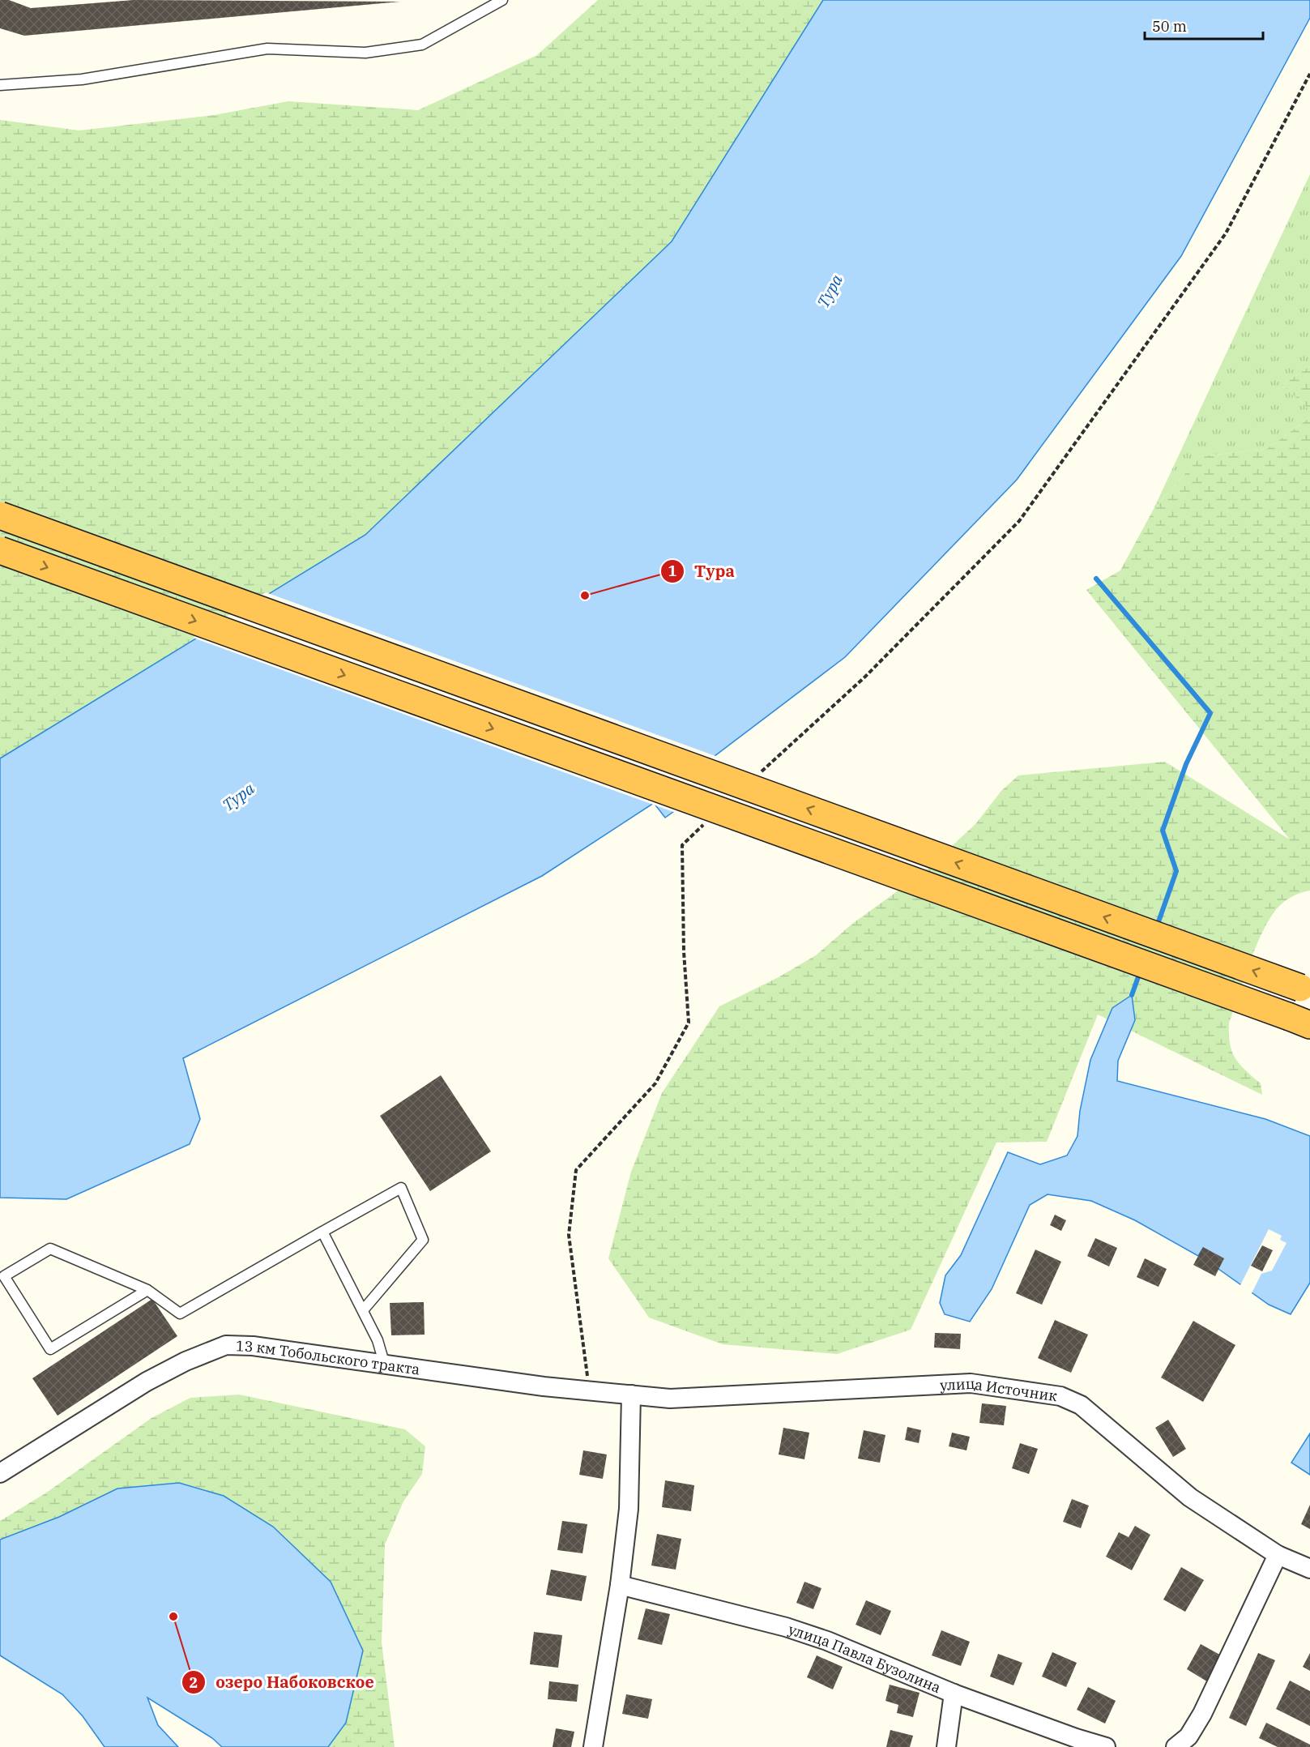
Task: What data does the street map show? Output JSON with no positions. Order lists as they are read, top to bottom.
{
  "streets": {
    "street": ["13 км Тобольского тракта", "улица Источник", "улица Павла Бузолина"]
  },
  "crossings": [
    ["13 км Тобольского тракта", "улица Источник"]
  ],
  "water": ["Тура"],
  "places": ["Тура", "озеро Набоковское"],
  "scale_bar": "50 m"
}
